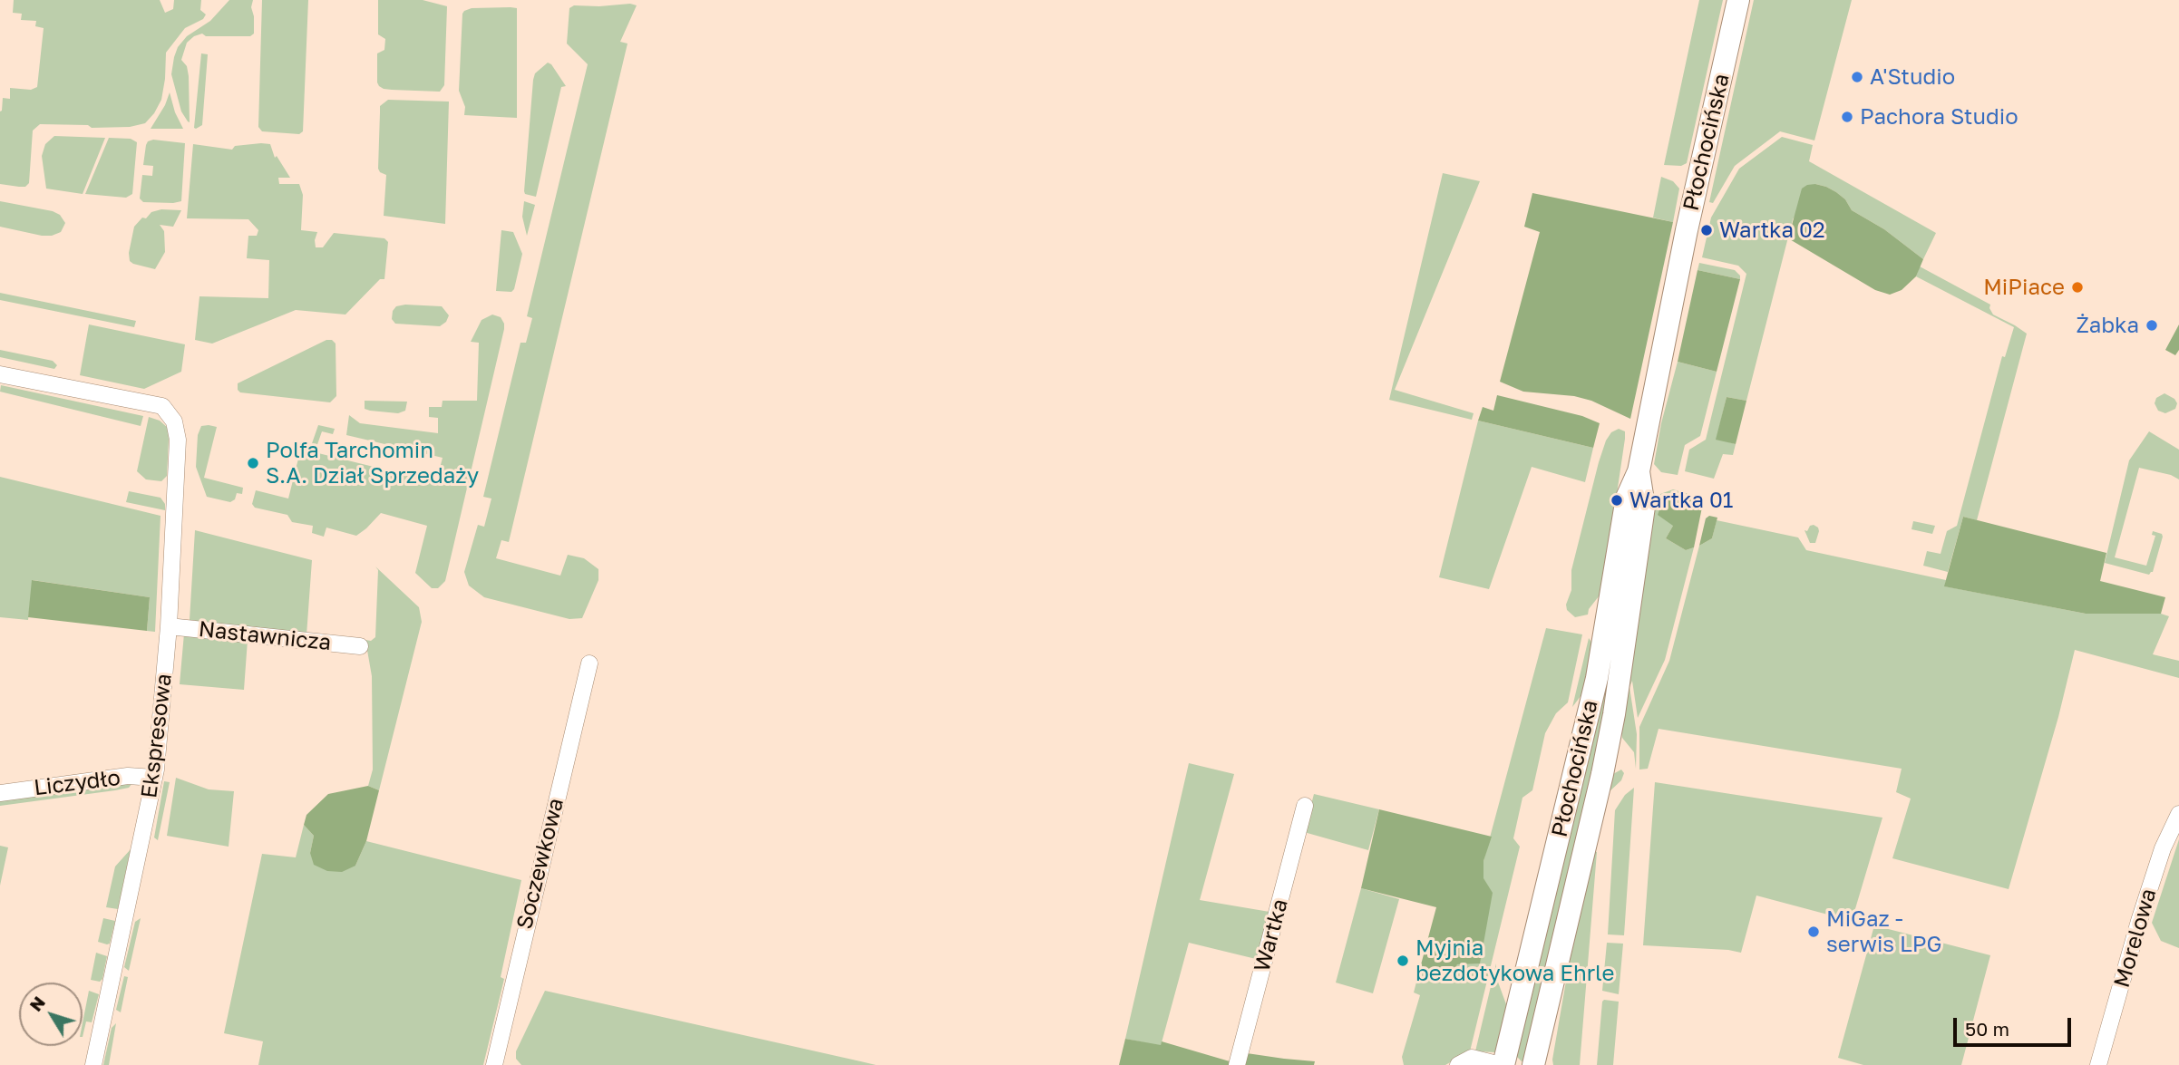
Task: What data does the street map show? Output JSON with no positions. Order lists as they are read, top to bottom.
{
  "streets": {
    "main road": ["Płochocińska"],
    "street": [
      "Nastawnicza",
      "Ekspresowa",
      "Liczydło",
      "Soczewkowa",
      "Wartka",
      "Morelowa"
    ]
  },
  "crossings": [
    ["Nastawnicza", "Ekspresowa"],
    ["Ekspresowa", "Liczydło"]
  ],
  "places": [
    "A'Studio",
    "Pachora Studio",
    "Wartka 02",
    "MiPiace",
    "Żabka",
    "Polfa Tarchomin S.A. Dział Sprzedaży",
    "Wartka 01",
    "MiGaz - serwis LPG",
    "Myjnia bezdotykowa Ehrle"
  ],
  "scale_bar": "50 m",
  "north": "top left"
}
